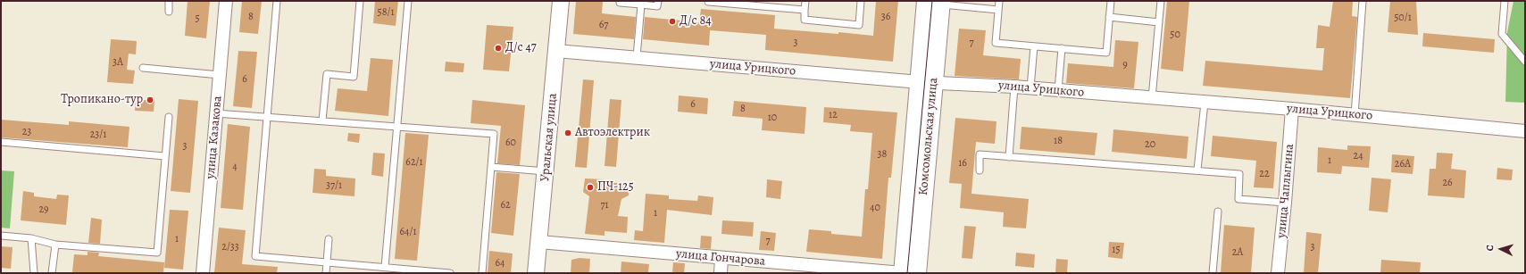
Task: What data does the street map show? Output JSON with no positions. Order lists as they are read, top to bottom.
{
  "streets": {
    "main road": ["Комсомольская улица"],
    "street": [
      "улица Урицкого",
      "улица Казакова",
      "Уральская улица",
      "улица Чаплыгина",
      "улица Гончарова"
    ]
  },
  "crossings": [
    ["улица Урицкого", "Комсомольская улица"],
    ["улица Урицкого", "Уральская улица"],
    ["улица Урицкого", "улица Чаплыгина"],
    ["Комсомольская улица", "улица Гончарова"],
    ["Уральская улица", "улица Гончарова"]
  ],
  "places": [
    "Д/с 84",
    "Д/с 47",
    "Тропикано-тур",
    "Автоэлектрик",
    "ПЧ-125"
  ],
  "house_numbers": [
    "58/1",
    "8",
    "36",
    "50/1",
    "5",
    "67",
    "50",
    "3",
    "7",
    "3А",
    "9",
    "6",
    "6",
    "8",
    "12",
    "10",
    "23",
    "23/1",
    "18",
    "60",
    "20",
    "3",
    "38",
    "24",
    "1",
    "62/1",
    "16",
    "26А",
    "4",
    "22",
    "26",
    "37/1",
    "62",
    "71",
    "40",
    "29",
    "1",
    "64/1",
    "1",
    "7",
    "2/33",
    "3",
    "15",
    "2А",
    "64"
  ],
  "north": "left"
}
